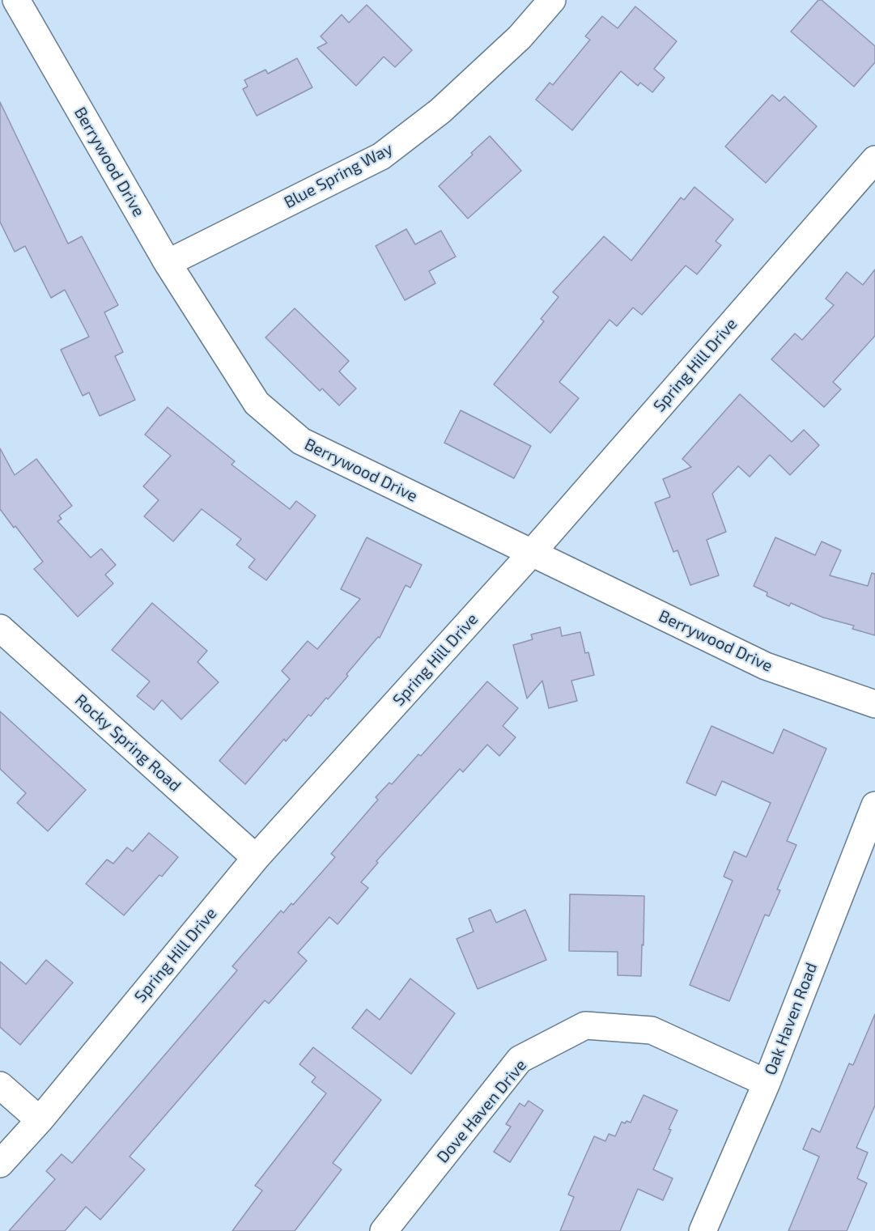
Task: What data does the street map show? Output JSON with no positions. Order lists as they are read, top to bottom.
{
  "streets": {
    "street": [
      "Berrywood Drive",
      "Blue Spring Way",
      "Spring Hill Drive",
      "Rocky Spring Road",
      "Oak Haven Road",
      "Dove Haven Drive"
    ]
  },
  "crossings": [
    ["Berrywood Drive", "Blue Spring Way"],
    ["Berrywood Drive", "Spring Hill Drive"],
    ["Spring Hill Drive", "Rocky Spring Road"],
    ["Oak Haven Road", "Dove Haven Drive"]
  ]
}
